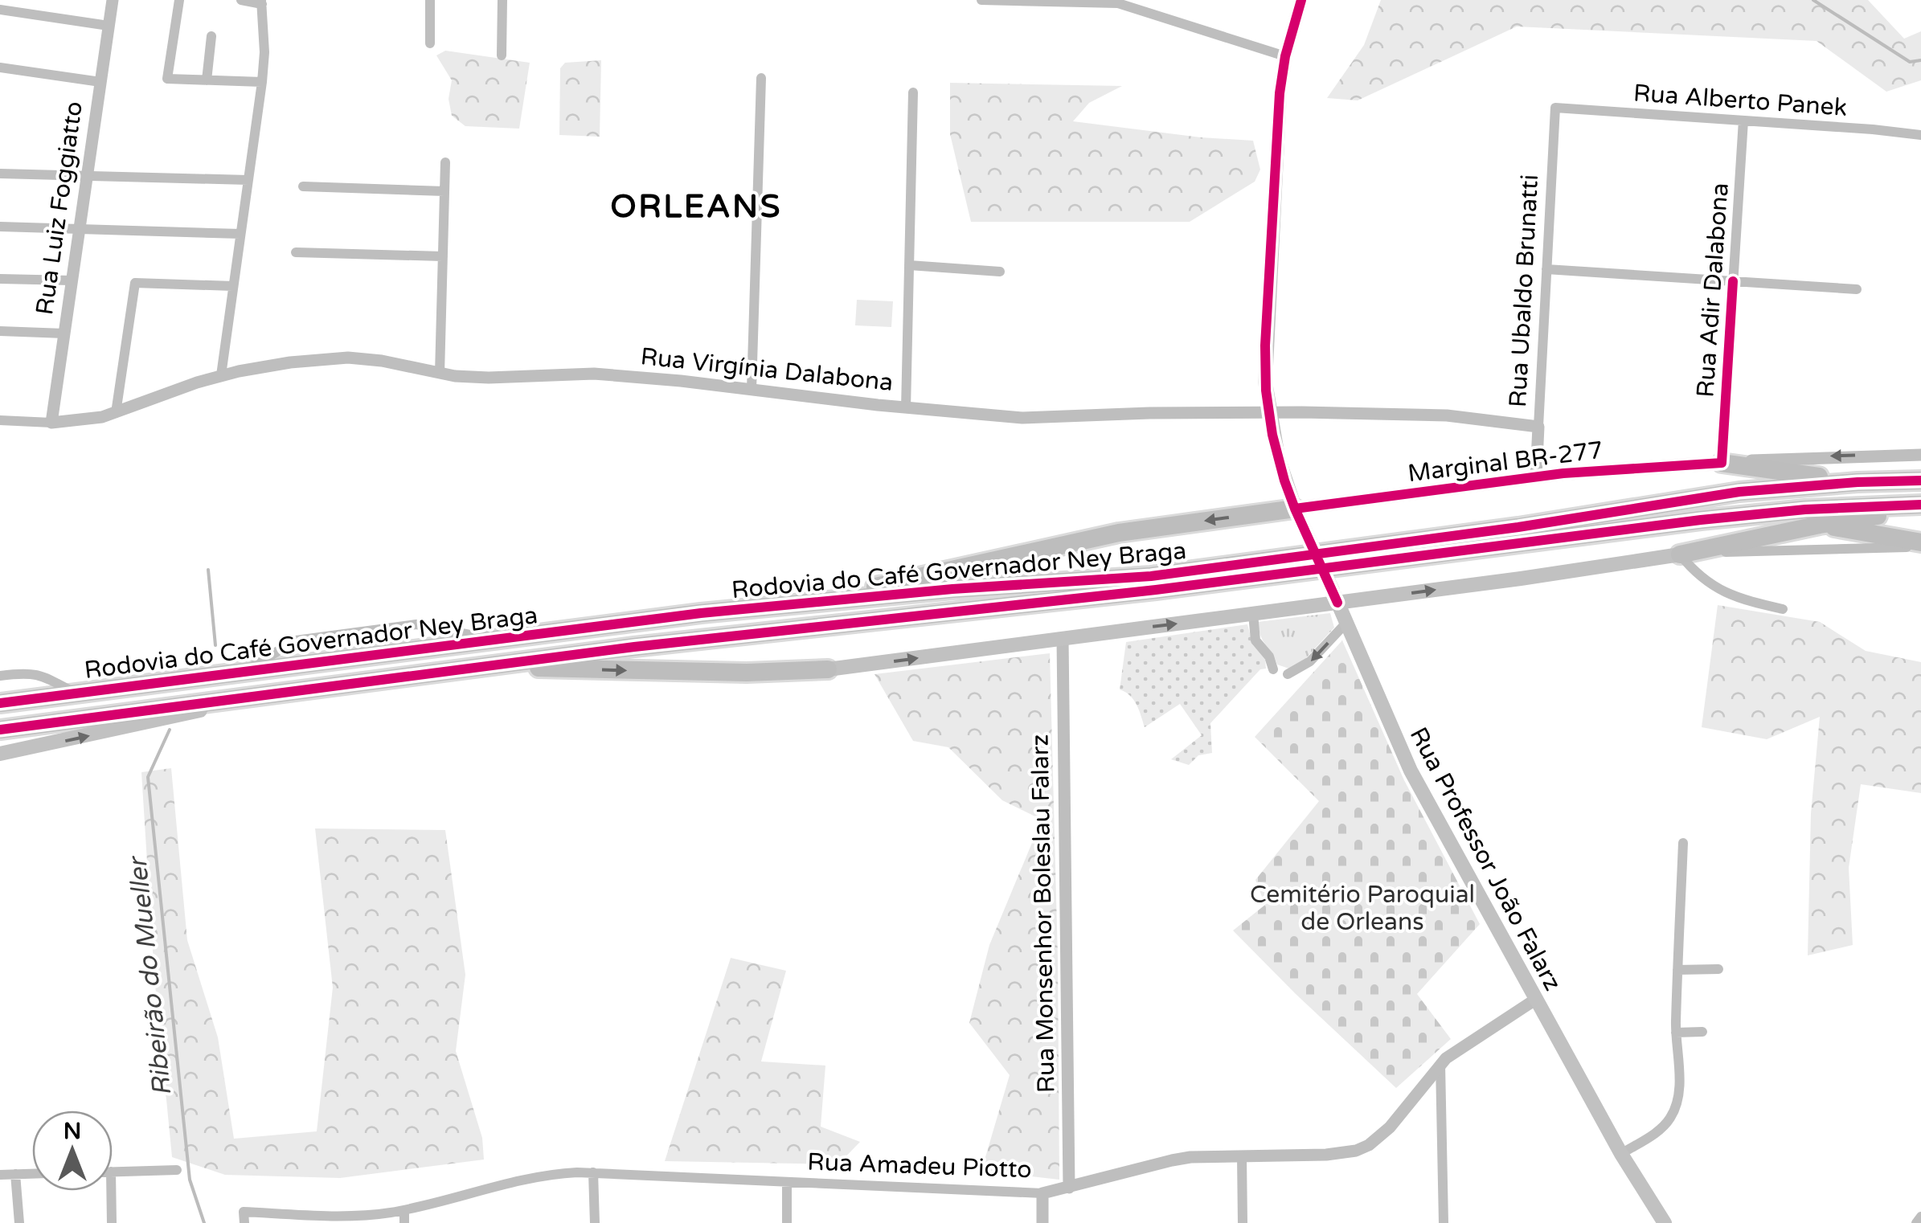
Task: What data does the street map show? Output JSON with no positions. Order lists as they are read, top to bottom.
{
  "streets": {
    "highway": ["Rodovia do Café Governador Ney Braga"],
    "main road": ["Marginal BR-277", "Rua Professor João Falarz"],
    "street": [
      "Rua Alberto Panek",
      "Rua Luiz Foggiatto",
      "Rua Adir Dalabona",
      "Rua Ubaldo Brunatti",
      "Rua Virgínia Dalabona",
      "Rua Monsenhor Boleslau Falarz",
      "Rua Amadeu Piotto"
    ]
  },
  "crossings": [
    ["Rua Alberto Panek", "Rua Adir Dalabona"],
    ["Rua Alberto Panek", "Rua Ubaldo Brunatti"],
    ["Rua Luiz Foggiatto", "Rua Virgínia Dalabona"],
    ["Rua Adir Dalabona", "Marginal BR-277"],
    ["Rua Ubaldo Brunatti", "Rua Virgínia Dalabona"],
    ["Rua Ubaldo Brunatti", "Marginal BR-277"],
    ["Rua Virgínia Dalabona", "Rua Professor João Falarz"],
    ["Marginal BR-277", "Rua Professor João Falarz"],
    ["Rua Professor João Falarz", "Rua Amadeu Piotto"],
    ["Rua Monsenhor Boleslau Falarz", "Rua Amadeu Piotto"]
  ],
  "districts": ["ORLEANS"],
  "water": ["Ribeirão do Mueller"],
  "parks": ["Cemitério Paroquial de Orleans"],
  "north": "top"
}
